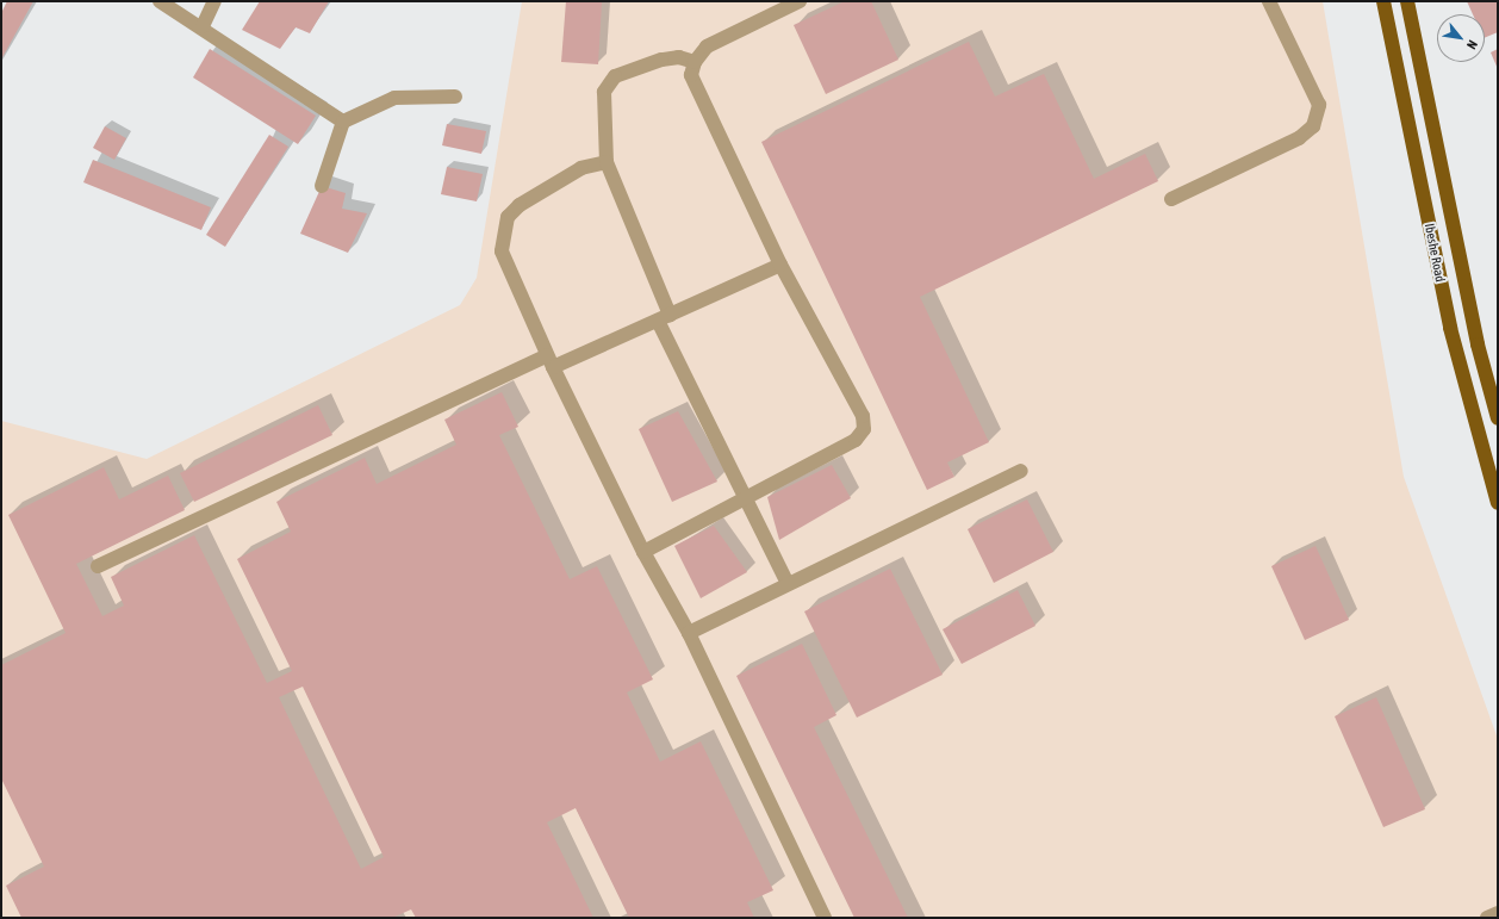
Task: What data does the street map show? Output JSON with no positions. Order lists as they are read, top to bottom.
{
  "streets": {
    "main road": ["Ibeshe Road"]
  },
  "north": "bottom right"
}
